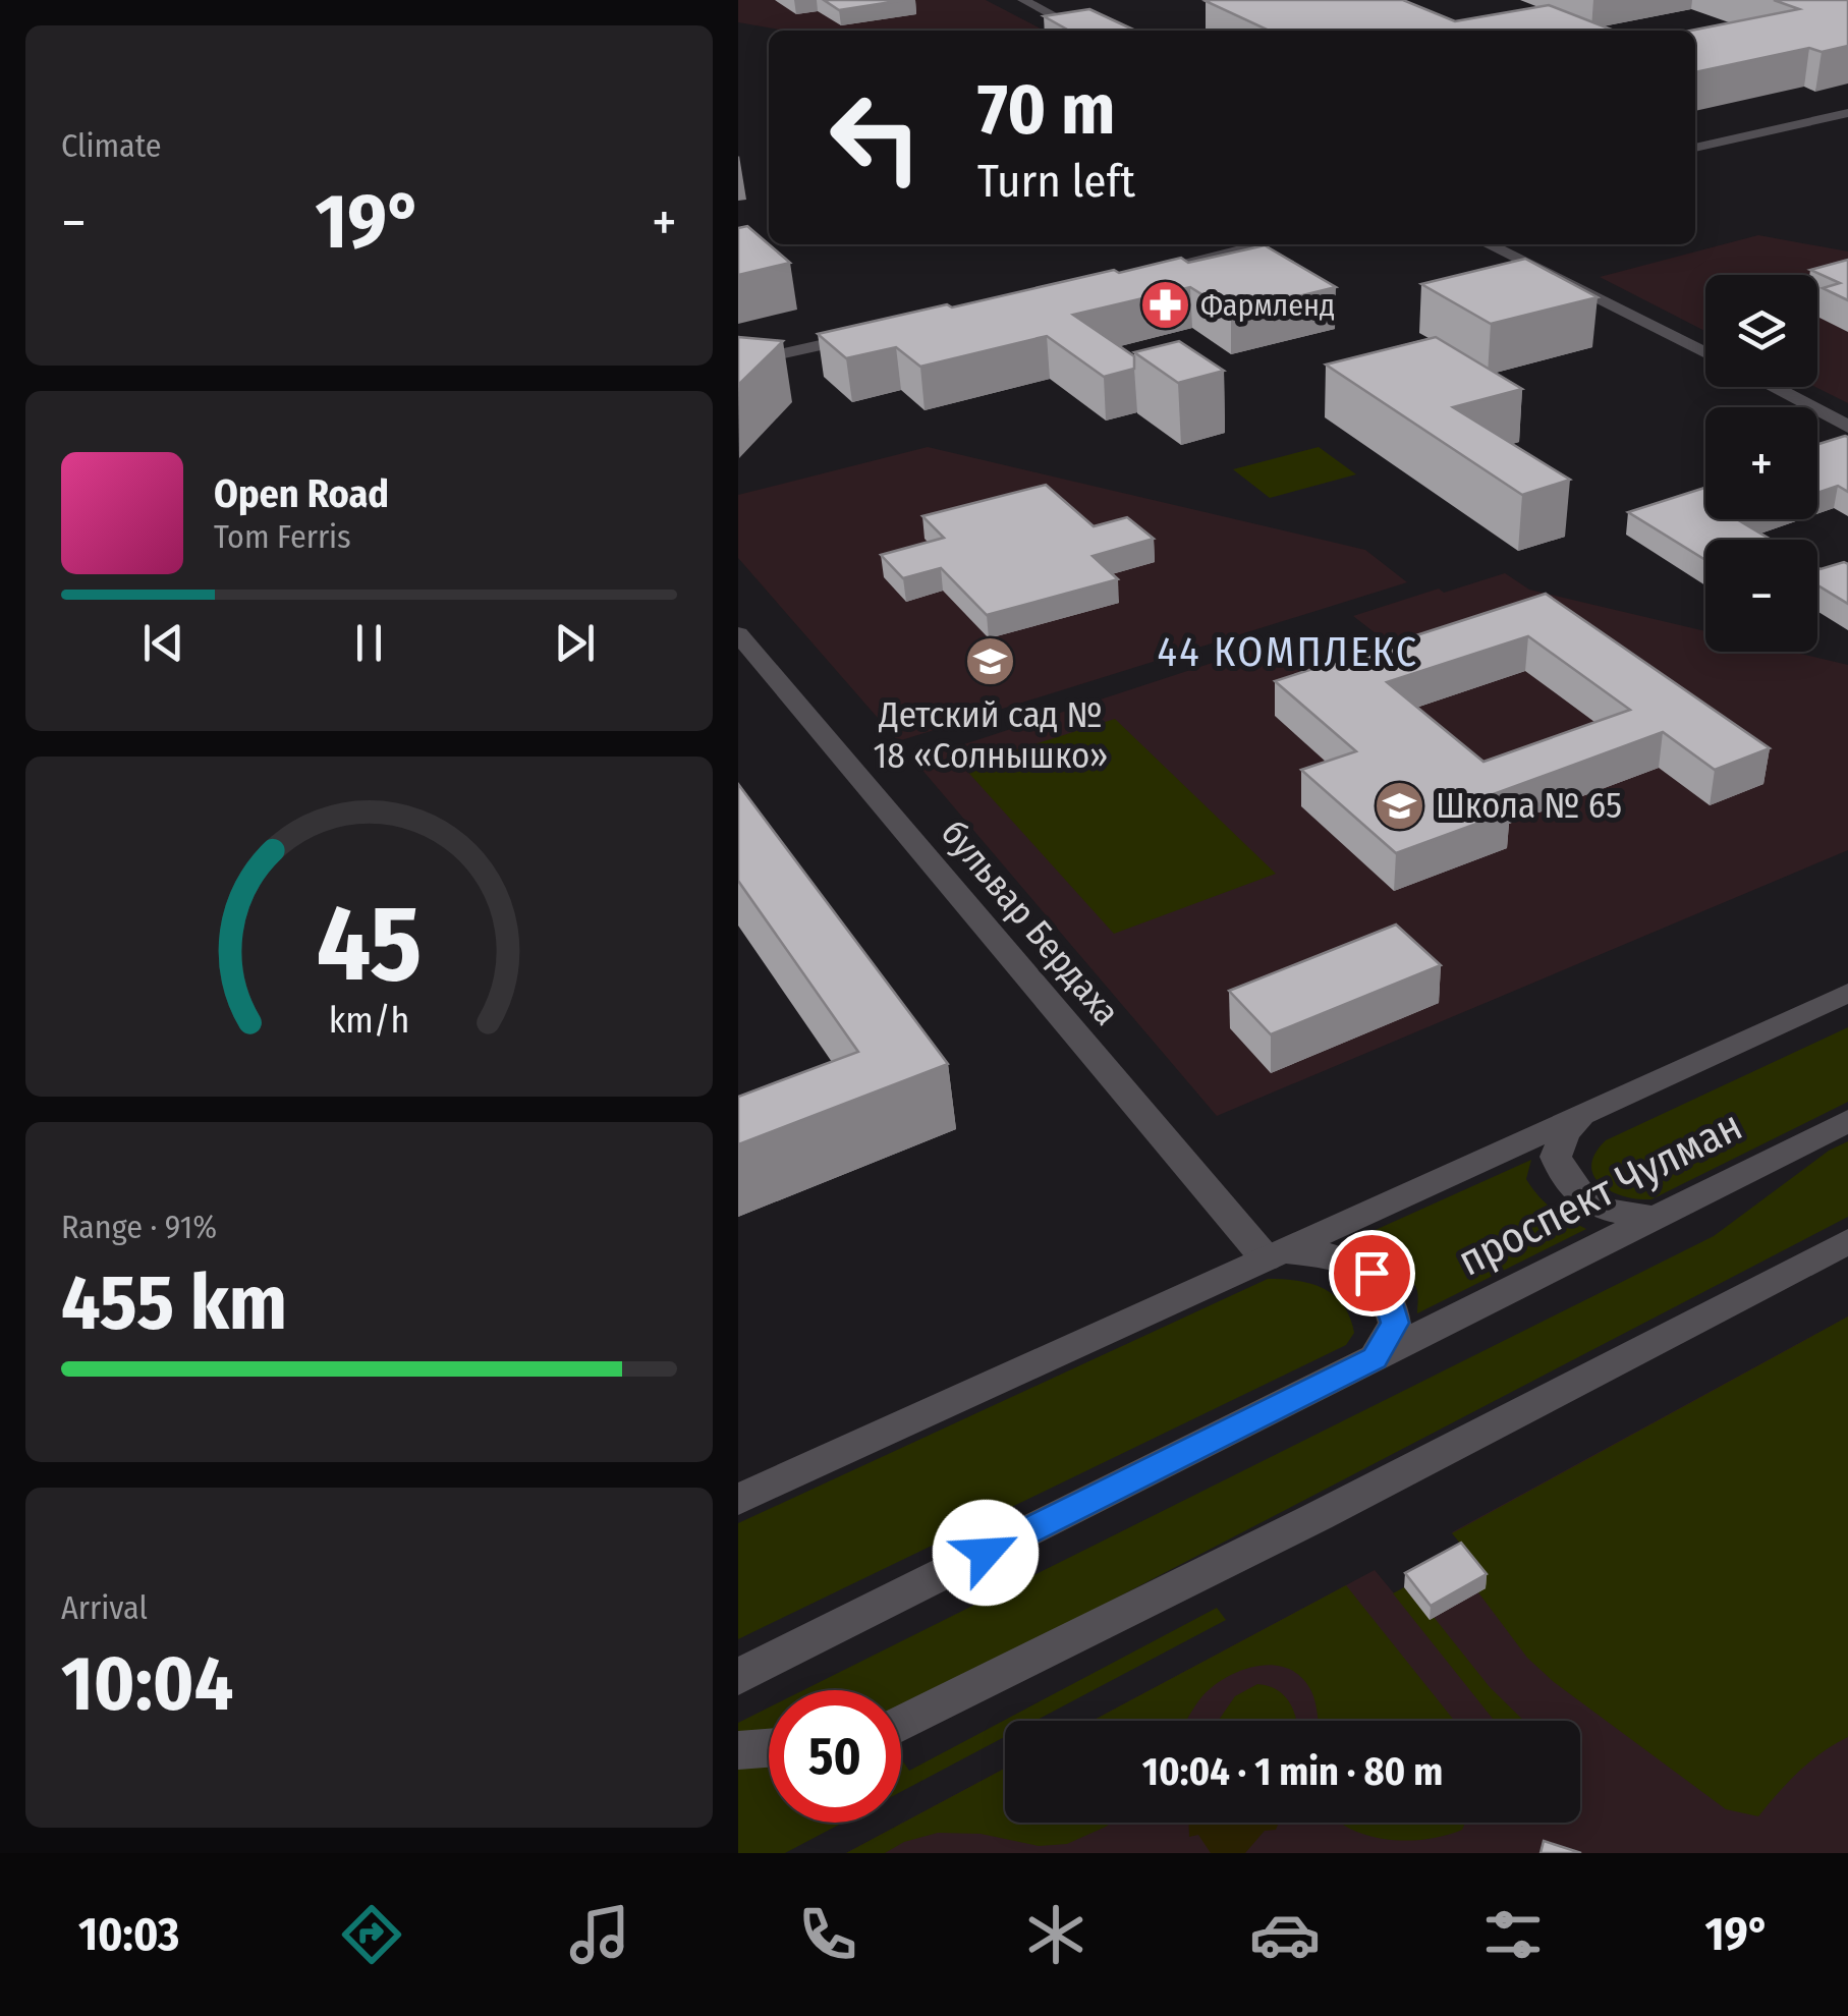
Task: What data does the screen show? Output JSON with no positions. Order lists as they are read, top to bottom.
{
  "streets": {
    "street": ["бульвар Бердаха", "проспект Чулман"]
  },
  "crossings": [
    ["бульвар Бердаха", "проспект Чулман"]
  ],
  "districts": ["44 КОМПЛЕКС"],
  "places": {
    "pharmacy": ["Фармленд"],
    "school or university": ["Детский сад № 18 «Солнышко»", "Школа № 65"]
  },
  "page": {
    "tile": [
      "Climate",
      ["Range · 91%", "455 km"],
      ["Arrival", "10:04"]
    ],
    "turn": ["70 m", "Turn left"],
    "heat": ["−", "19°", "+"],
    "map_buttons": ["+", "−"],
    "song": ["Open Road", "Tom Ferris"],
    "limit": "50",
    "trip": "10:04 · 1 min · 80 m",
    "tabs": ["10:03", "19°"],
    "gauge": ["45", "km/h"]
  }
}
